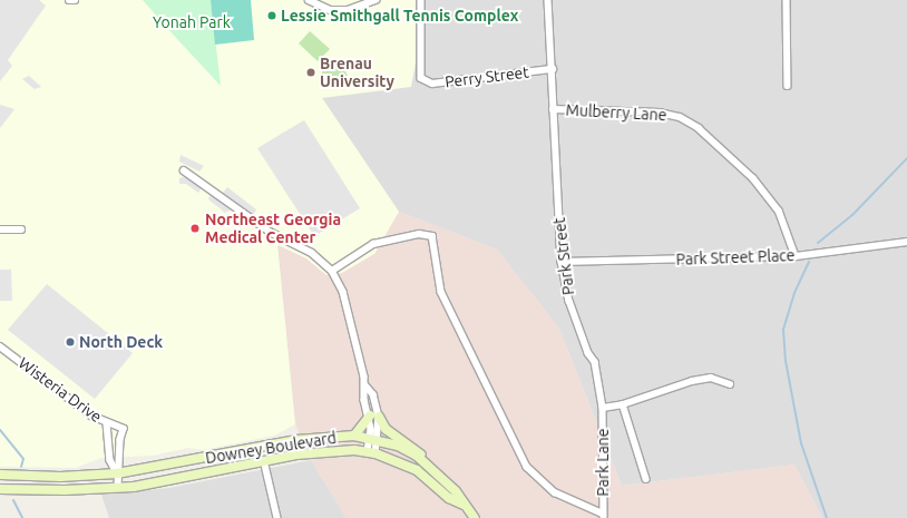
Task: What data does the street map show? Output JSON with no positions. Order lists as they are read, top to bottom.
{
  "streets": {
    "main road": ["Downey Boulevard"],
    "street": [
      "Perry Street",
      "Mulberry Lane",
      "Park Street",
      "Park Street Place",
      "Wisteria Drive",
      "Park Lane"
    ]
  },
  "crossings": [
    ["Perry Street", "Park Street"],
    ["Mulberry Lane", "Park Street"],
    ["Mulberry Lane", "Park Street Place"],
    ["Park Street", "Park Street Place"],
    ["Park Street", "Park Lane"],
    ["Wisteria Drive", "Downey Boulevard"]
  ],
  "parks": ["Yonah Park"],
  "places": [
    "Lessie Smithgall Tennis Complex",
    "Brenau University",
    "Northeast Georgia Medical Center",
    "North Deck"
  ]
}
